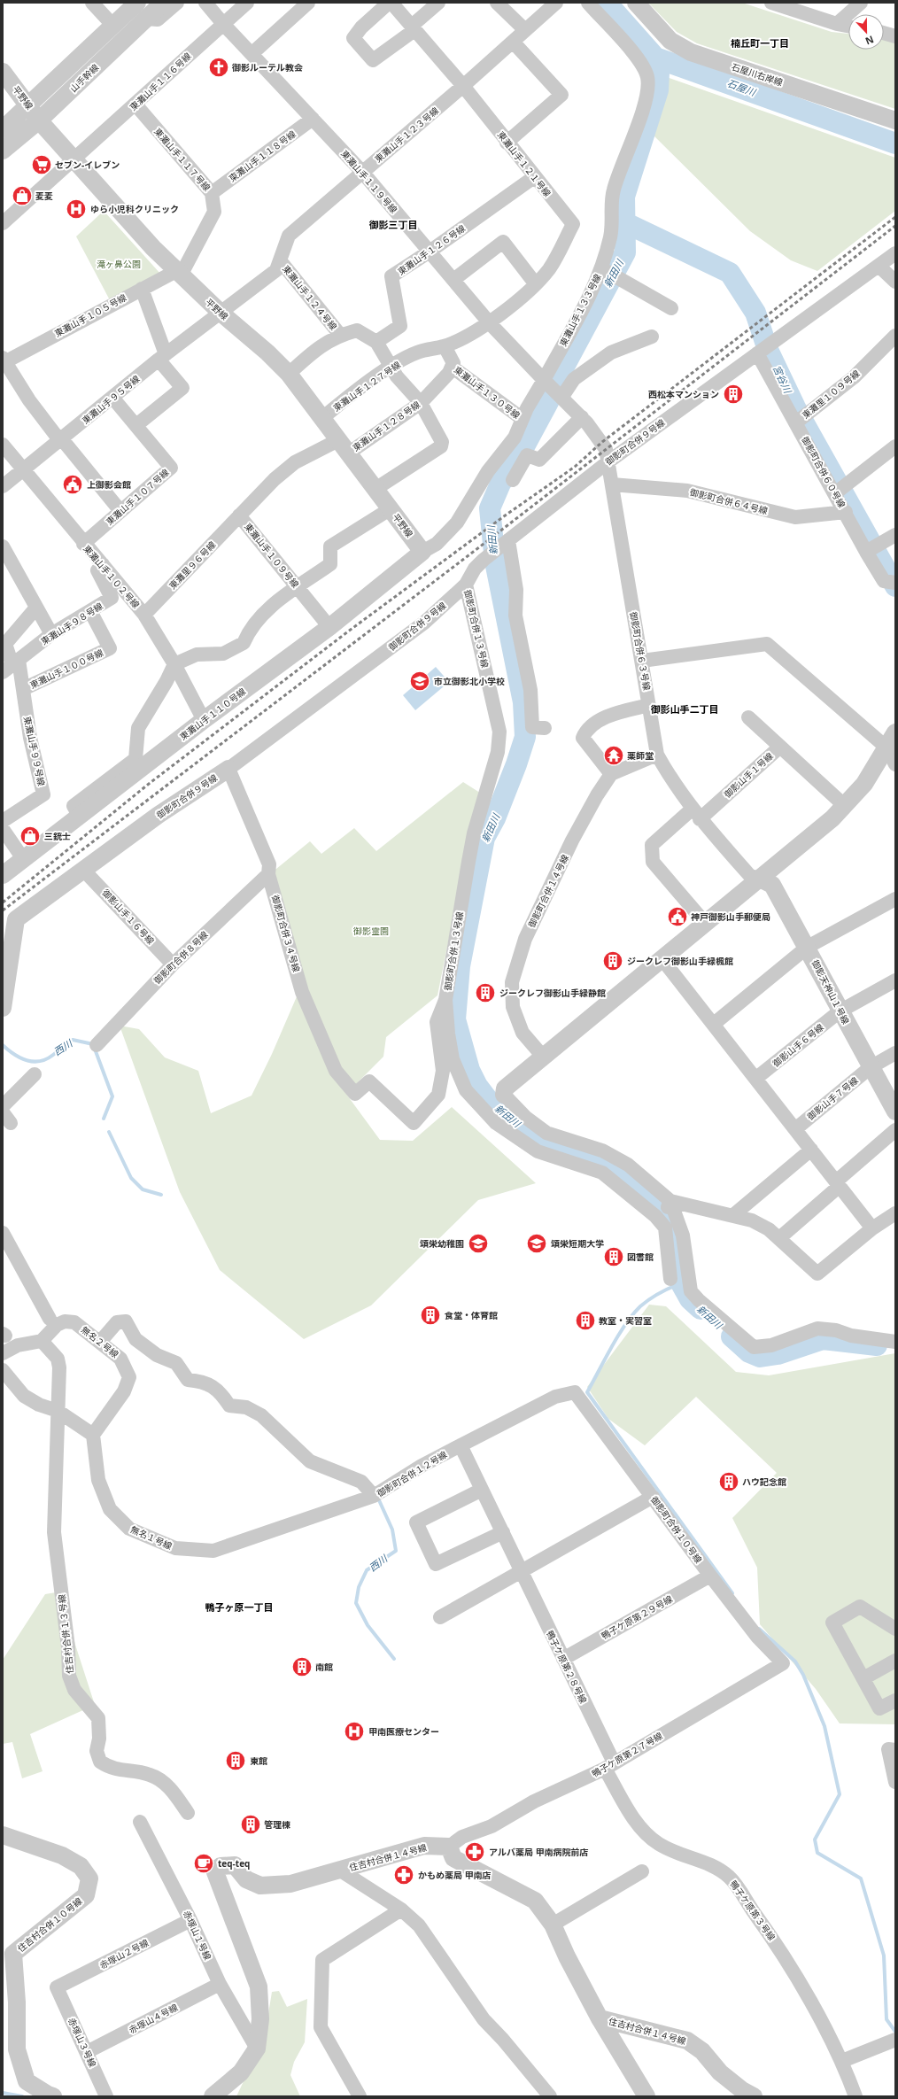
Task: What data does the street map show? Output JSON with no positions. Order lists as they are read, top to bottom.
{
  "streets": {
    "street": [
      "石屋川右岸線",
      "山手幹線",
      "東灘山手１１６号線",
      "平野線",
      "東灘山手１２３号線",
      "東灘山手１１８号線",
      "東灘山手１１７号線",
      "東灘山手１２１号線",
      "東灘山手１１９号線",
      "東灘山手１２６号線",
      "東灘山手１２４号線",
      "東灘山手１３３号線",
      "東灘山手１０５号線",
      "東灘山手１２７号線",
      "東灘山手１３０号線",
      "東灘里１０９号線",
      "東灘山手９５号線",
      "東灘山手１２８号線",
      "御影町合併９号線",
      "御影町合併６０号線",
      "東灘山手１０７号線",
      "御影町合併６４号線",
      "東灘山手１０９号線",
      "東灘里９６号線",
      "東灘山手１０２号線",
      "東灘山手９８号線",
      "御影町合併１３号線",
      "御影町合併６３号線",
      "東灘山手１００号線",
      "東灘山手１１０号線",
      "東灘山手９９号線",
      "御影山手１号線",
      "御影町合併１４号線",
      "御影山手１６号線",
      "御影町合併３４号線",
      "御影町合併８号線",
      "御影天神山１号線",
      "御影山手６号線",
      "御影山手７号線",
      "無名２号線",
      "御影町合併１２号線",
      "御影町合併１０号線",
      "無名１号線",
      "鴨子ケ原第２９号線",
      "住吉村合併１３号線",
      "鴨子ケ原第２８号線",
      "鴨子ケ原第２７号線",
      "住吉村合併１４号線",
      "鴨子ケ原第３号線",
      "住吉村合併１０号線",
      "赤塚山１号線",
      "赤塚山２号線",
      "赤塚山４号線",
      "赤塚山３号線"
    ]
  },
  "crossings": [
    ["山手幹線", "平野線"],
    ["東灘山手１１６号線", "平野線"],
    ["東灘山手１１６号線", "東灘山手１１７号線"],
    ["東灘山手１１６号線", "東灘山手１１９号線"],
    ["平野線", "東灘山手１２３号線"],
    ["平野線", "東灘山手１１７号線"],
    ["平野線", "東灘山手１３３号線"],
    ["平野線", "東灘山手１０５号線"],
    ["平野線", "東灘山手１２７号線"],
    ["平野線", "東灘山手９５号線"],
    ["平野線", "東灘山手１２８号線"],
    ["平野線", "東灘山手１０９号線"],
    ["平野線", "東灘山手１１０号線"],
    ["東灘山手１２３号線", "東灘山手１２１号線"],
    ["東灘山手１２３号線", "東灘山手１１９号線"],
    ["東灘山手１２３号線", "東灘山手１２４号線"],
    ["東灘山手１２３号線", "東灘山手９５号線"],
    ["東灘山手１１８号線", "東灘山手１１７号線"],
    ["東灘山手１１８号線", "東灘山手１１９号線"],
    ["東灘山手１１７号線", "東灘山手１０５号線"],
    ["東灘山手１２１号線", "東灘山手１１９号線"],
    ["東灘山手１２１号線", "東灘山手１２６号線"],
    ["東灘山手１２１号線", "東灘山手１２７号線"],
    ["東灘山手１１９号線", "東灘山手１２６号線"],
    ["東灘山手１１９号線", "東灘山手１３３号線"],
    ["東灘山手１１９号線", "東灘山手１２７号線"],
    ["東灘山手１１９号線", "御影町合併９号線"],
    ["東灘山手１１９号線", "御影町合併６３号線"],
    ["東灘山手１３３号線", "東灘山手１３０号線"],
    ["東灘山手１３３号線", "東灘山手１１０号線"],
    ["東灘山手１２７号線", "東灘山手１３０号線"],
    ["東灘山手１３０号線", "東灘山手１２８号線"],
    ["東灘里１０９号線", "御影町合併６０号線"],
    ["東灘山手９５号線", "東灘山手１０７号線"],
    ["東灘山手９５号線", "東灘山手１０２号線"],
    ["東灘山手１２８号線", "東灘山手１０９号線"],
    ["御影町合併９号線", "御影町合併６０号線"],
    ["御影町合併９号線", "御影町合併１３号線"],
    ["御影町合併９号線", "御影町合併６３号線"],
    ["御影町合併９号線", "御影山手１６号線"],
    ["御影町合併９号線", "御影町合併３４号線"],
    ["御影町合併６０号線", "御影町合併６４号線"],
    ["東灘山手１０７号線", "東灘山手１０２号線"],
    ["御影町合併６４号線", "御影町合併６３号線"],
    ["東灘山手１０９号線", "東灘里９６号線"],
    ["東灘山手１０９号線", "東灘山手１１０号線"],
    ["東灘里９６号線", "東灘山手１０２号線"],
    ["東灘山手１０２号線", "東灘山手９８号線"],
    ["東灘山手１０２号線", "東灘山手１１０号線"],
    ["東灘山手９８号線", "東灘山手１００号線"],
    ["東灘山手９８号線", "東灘山手９９号線"],
    ["御影町合併１３号線", "御影町合併３４号線"],
    ["御影町合併６３号線", "御影山手１号線"],
    ["御影町合併６３号線", "御影天神山１号線"],
    ["東灘山手１００号線", "東灘山手９９号線"],
    ["御影山手１６号線", "御影町合併８号線"],
    ["御影町合併３４号線", "御影町合併８号線"],
    ["御影天神山１号線", "御影山手６号線"],
    ["御影天神山１号線", "御影山手７号線"],
    ["無名２号線", "御影町合併１２号線"],
    ["無名２号線", "無名１号線"],
    ["無名２号線", "住吉村合併１３号線"],
    ["御影町合併１２号線", "御影町合併１０号線"],
    ["御影町合併１２号線", "無名１号線"],
    ["御影町合併１２号線", "鴨子ケ原第２８号線"],
    ["御影町合併１０号線", "鴨子ケ原第２９号線"],
    ["御影町合併１０号線", "鴨子ケ原第２７号線"],
    ["鴨子ケ原第２９号線", "鴨子ケ原第２８号線"],
    ["鴨子ケ原第２８号線", "鴨子ケ原第２７号線"],
    ["鴨子ケ原第２８号線", "鴨子ケ原第３号線"],
    ["鴨子ケ原第２７号線", "住吉村合併１４号線"],
    ["鴨子ケ原第２７号線", "鴨子ケ原第３号線"],
    ["住吉村合併１４号線", "赤塚山１号線"],
    ["赤塚山１号線", "赤塚山２号線"],
    ["赤塚山１号線", "赤塚山４号線"],
    ["赤塚山２号線", "赤塚山３号線"],
    ["赤塚山４号線", "赤塚山３号線"]
  ],
  "districts": [
    "楠丘町一丁目",
    "御影三丁目",
    "御影山手二丁目",
    "鴨子ヶ原一丁目"
  ],
  "water": [
    "石屋川",
    "新田川",
    "宮谷川",
    "西川"
  ],
  "parks": ["滝ヶ鼻公園", "御影霊園"],
  "places": {
    "church": ["御影ルーテル教会"],
    "supermarket": ["セブン-イレブン"],
    "shop": ["麦麦", "三銃士"],
    "hospital": ["ゆら小児科クリニック", "甲南医療センター"],
    "building": [
      "西松本マンション",
      "ジークレフ御影山手緑楓館",
      "ジークレフ御影山手緑静館",
      "図書館",
      "食堂・体育館",
      "教室・実習室",
      "ハウ記念館",
      "南館",
      "東館",
      "管理棟"
    ],
    "public building": ["上御影会館", "神戸御影山手郵便局"],
    "school or university": ["市立御影北小学校", "頌栄幼稚園", "頌栄短期大学"],
    "temple": ["薬師堂"],
    "pharmacy": ["アルバ薬局 甲南病院前店", "かもめ薬局 甲南店"],
    "cafe": ["teq-teq"]
  },
  "north": "bottom"
}
